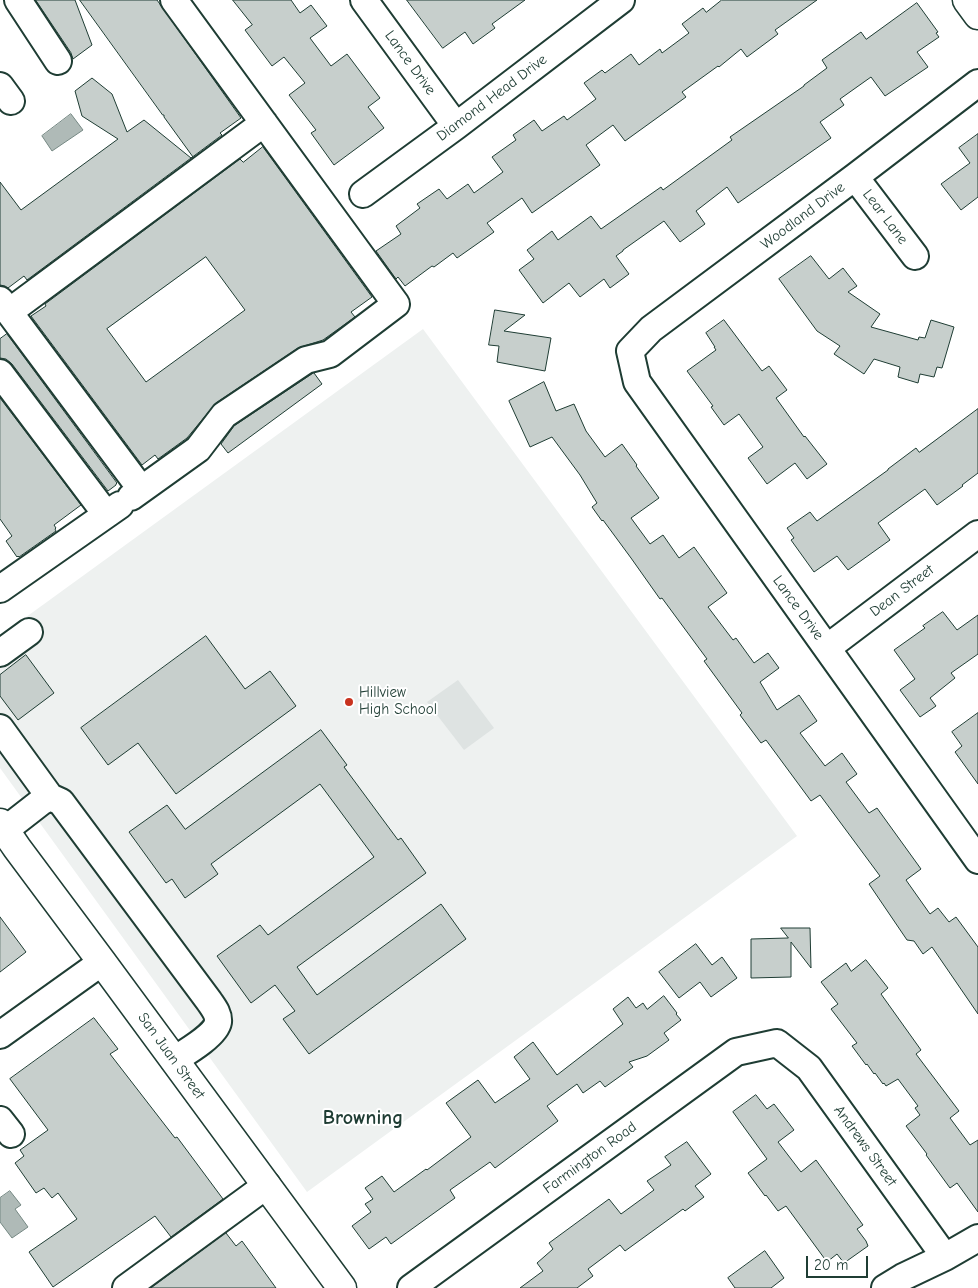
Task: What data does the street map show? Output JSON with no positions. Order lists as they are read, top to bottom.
{
  "streets": {
    "main road": ["San Juan Street"],
    "street": [
      "Lance Drive",
      "Diamond Head Drive",
      "Woodland Drive",
      "Lear Lane",
      "Dean Street",
      "Andrews Street",
      "Farmington Road"
    ]
  },
  "crossings": [
    ["Lance Drive", "Diamond Head Drive"],
    ["Lance Drive", "Woodland Drive"],
    ["Lance Drive", "Dean Street"],
    ["Woodland Drive", "Lear Lane"],
    ["Andrews Street", "Farmington Road"]
  ],
  "districts": ["Browning"],
  "places": ["Hillview High School"],
  "scale_bar": "20 m"
}
